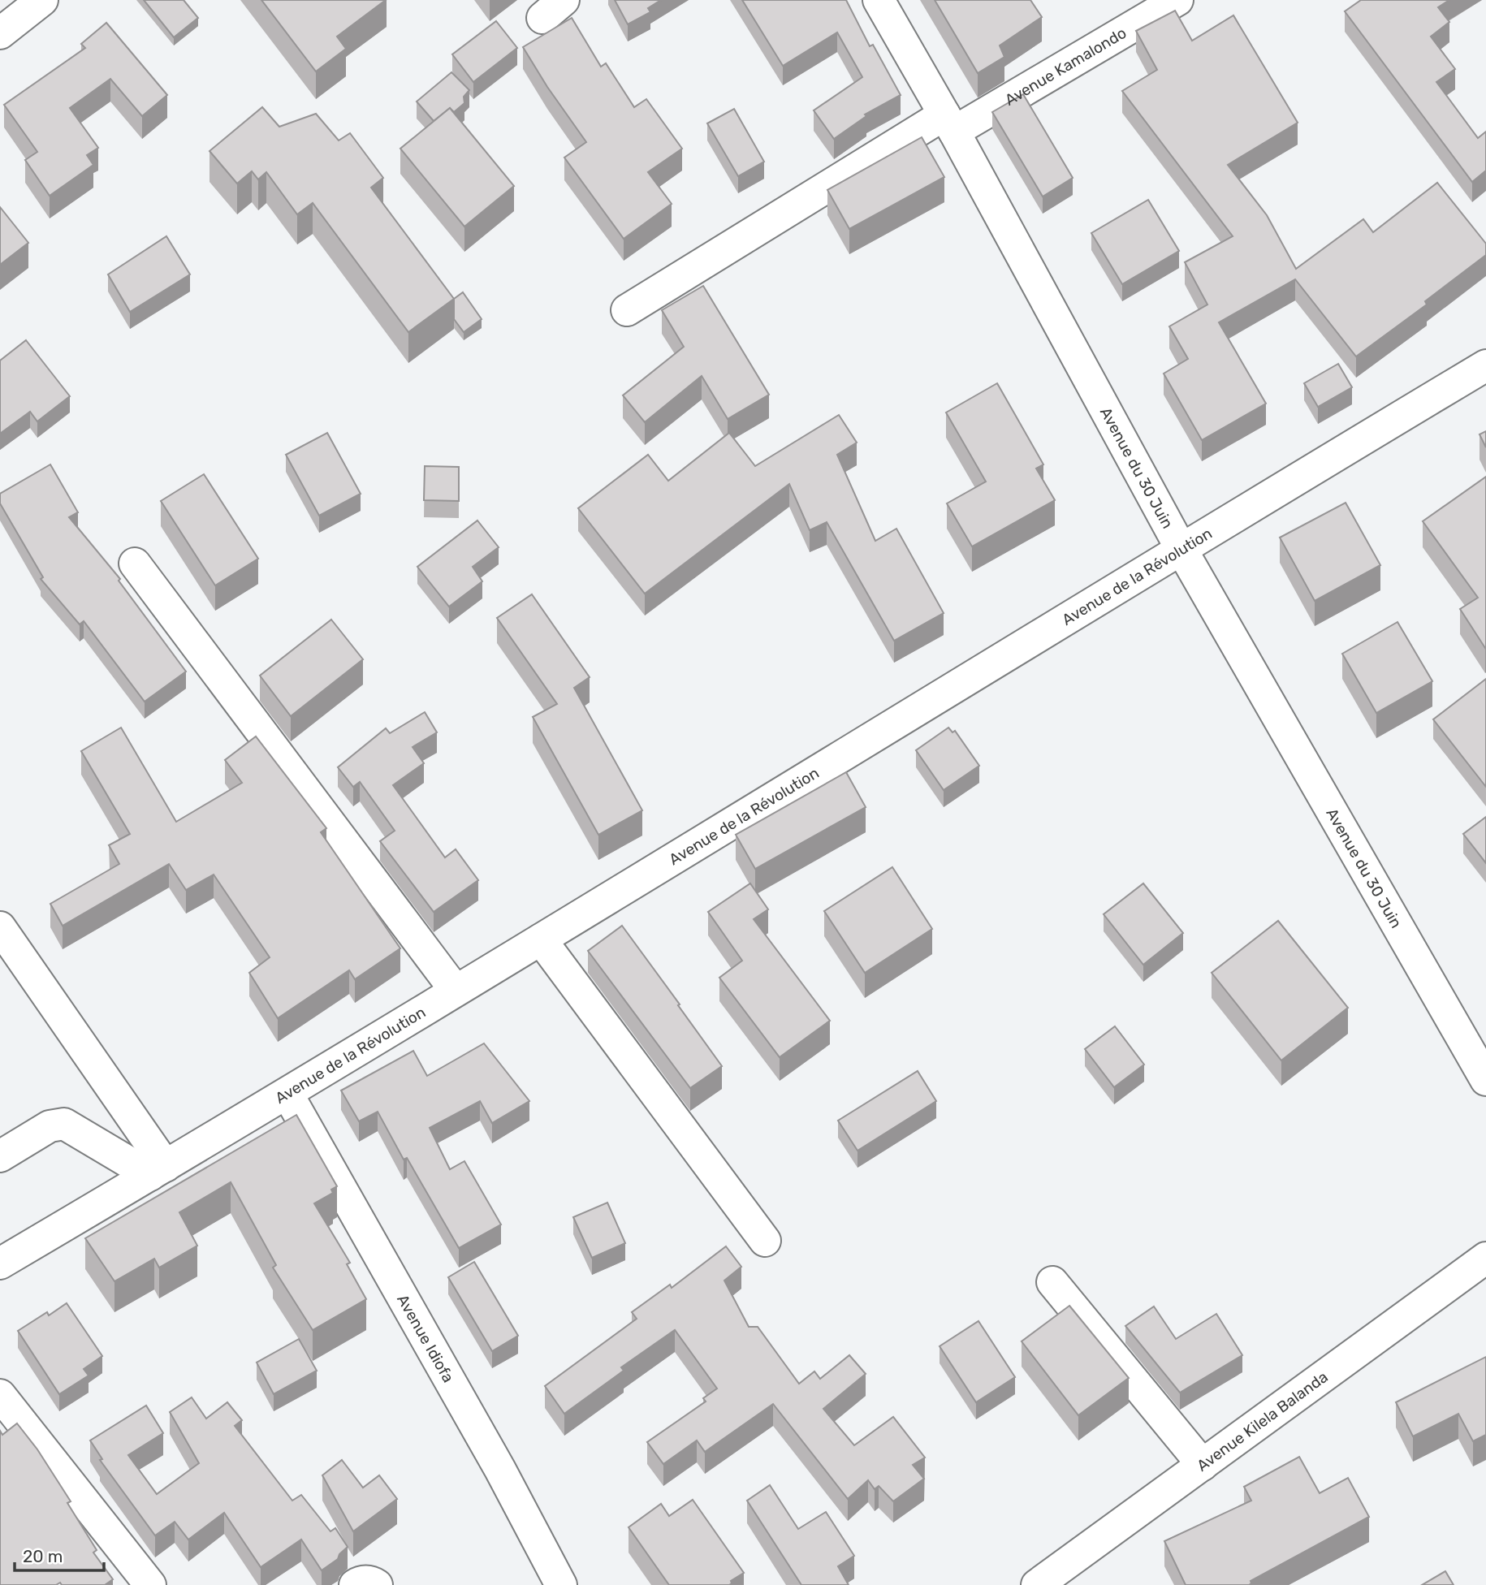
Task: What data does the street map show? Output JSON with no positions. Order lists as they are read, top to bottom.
{
  "streets": {
    "street": [
      "Avenue Kamalondo",
      "Avenue du 30 Juin",
      "Avenue de la Révolution",
      "Avenue Idiofa",
      "Avenue Kilela Balanda"
    ]
  },
  "crossings": [
    ["Avenue Kamalondo", "Avenue du 30 Juin"],
    ["Avenue du 30 Juin", "Avenue de la Révolution"],
    ["Avenue de la Révolution", "Avenue Idiofa"]
  ],
  "scale_bar": "20 m"
}
